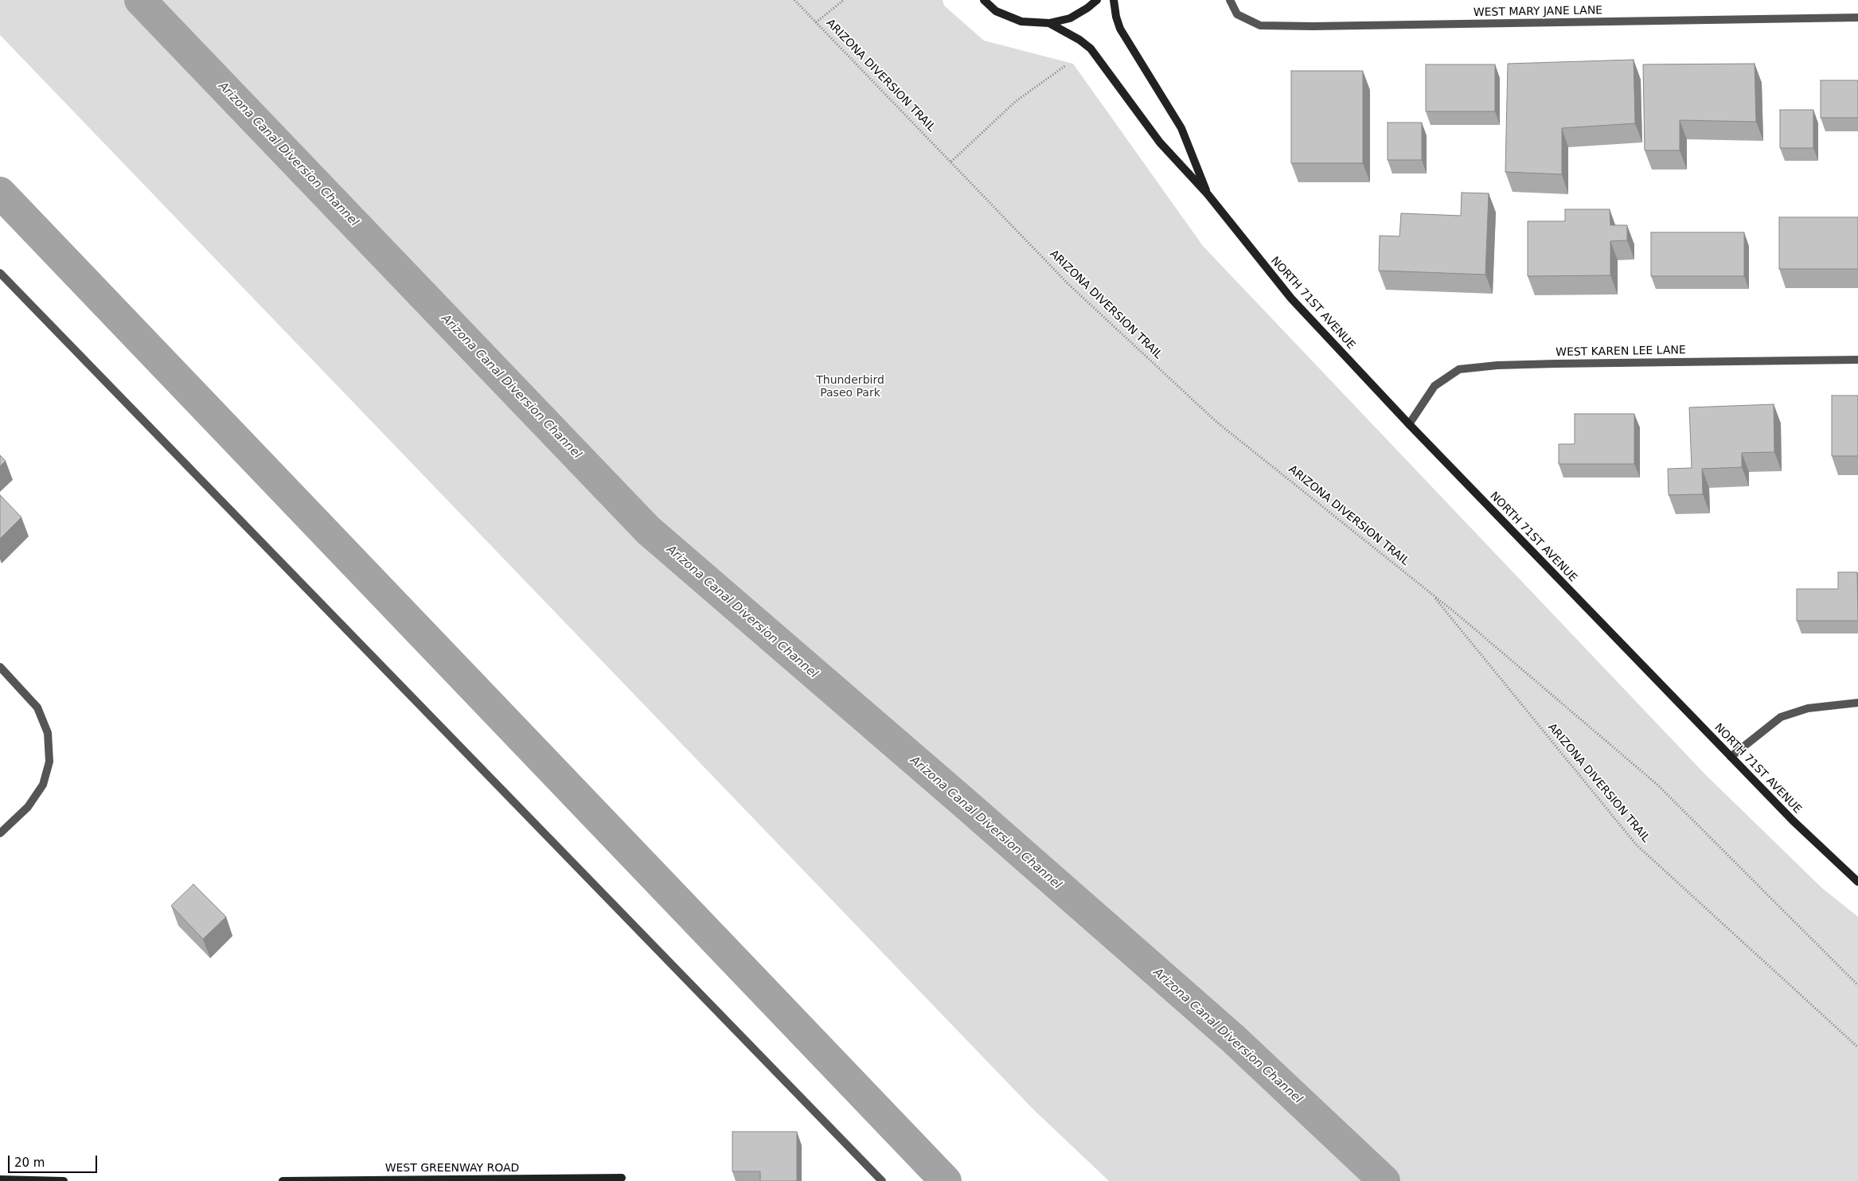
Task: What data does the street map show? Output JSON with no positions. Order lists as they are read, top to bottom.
{
  "streets": {
    "street": [
      "WEST MARY JANE LANE",
      "NORTH 71ST AVENUE",
      "WEST KAREN LEE LANE",
      "WEST GREENWAY ROAD"
    ],
    "path": ["ARIZONA DIVERSION TRAIL"]
  },
  "crossings": [
    ["NORTH 71ST AVENUE", "WEST KAREN LEE LANE"]
  ],
  "water": ["Arizona Canal Diversion Channel"],
  "parks": ["Thunderbird Paseo Park"],
  "scale_bar": "20 m"
}
